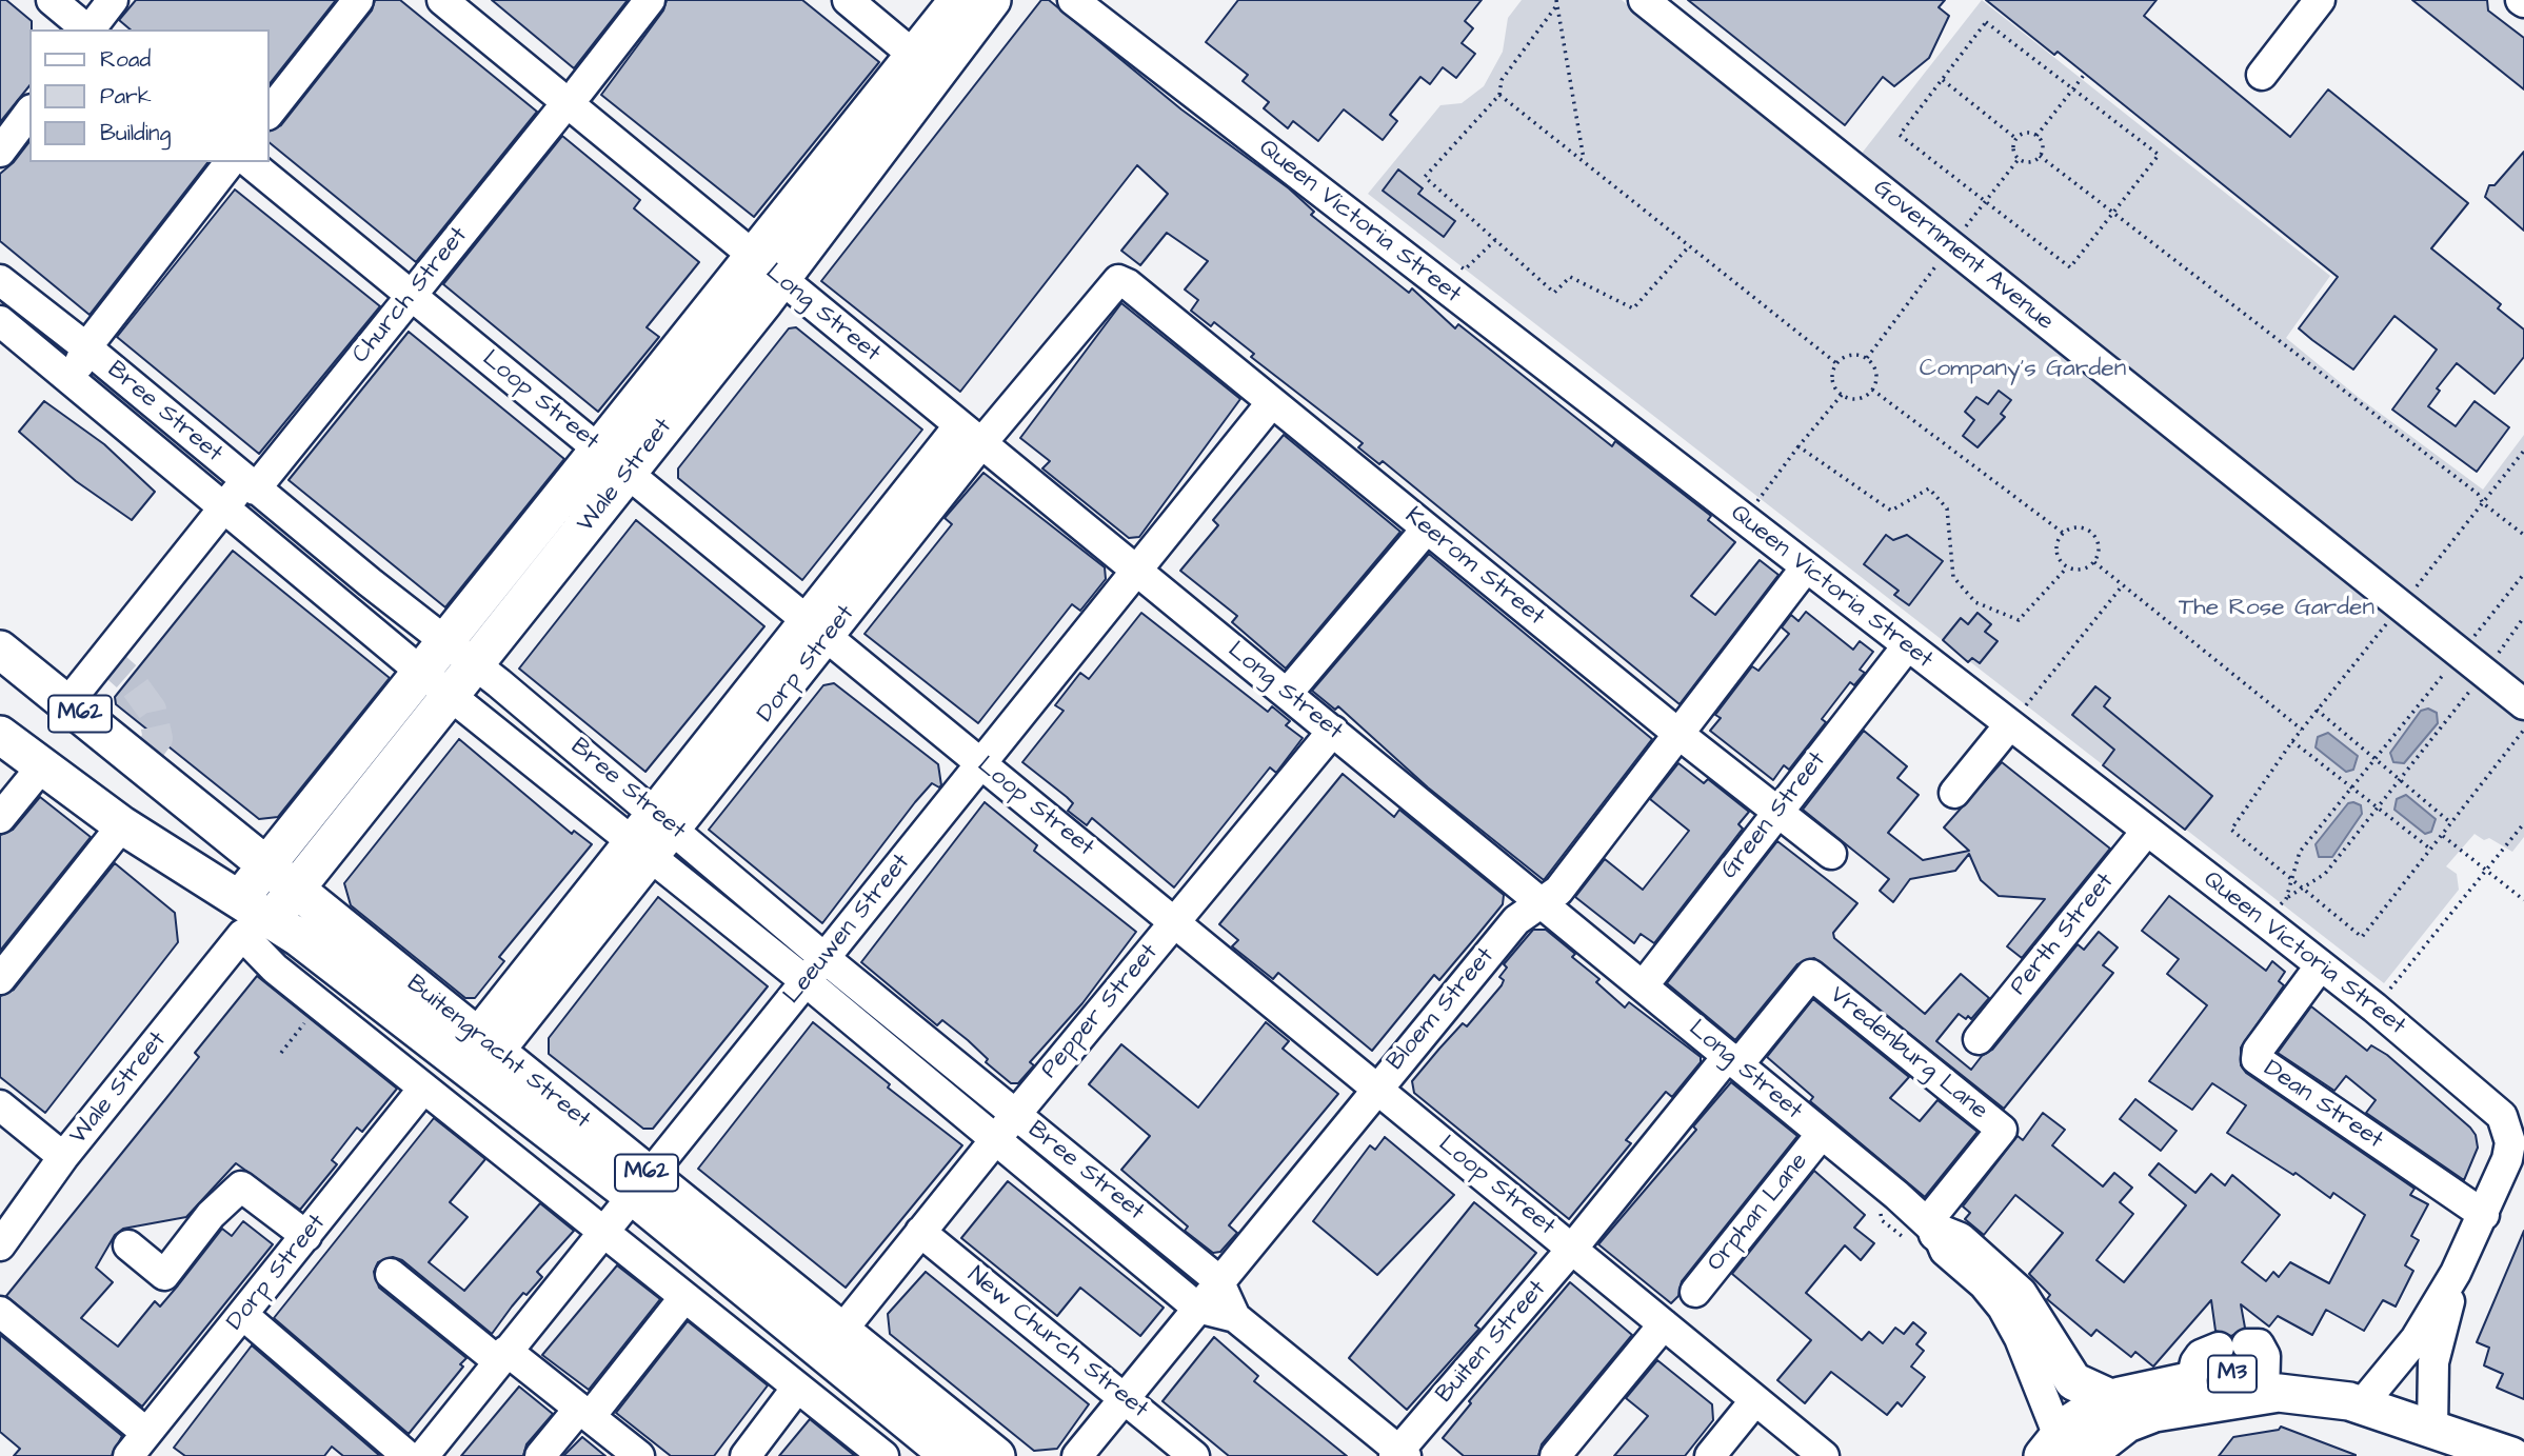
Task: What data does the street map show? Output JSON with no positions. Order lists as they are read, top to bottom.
{
  "streets": {
    "main road": [
      "Wale Street",
      "M62",
      "Buitengracht Street",
      "M3"
    ],
    "street": [
      "Queen Victoria Street",
      "Government Avenue",
      "Church Street",
      "Long Street",
      "Loop Street",
      "Bree Street",
      "Keerom Street",
      "Dorp Street",
      "Green Street",
      "Leeuwen Street",
      "Perth Street",
      "Bloem Street",
      "Pepper Street",
      "Vredenburg Lane",
      "Dean Street",
      "Orphan Lane",
      "Buiten Street",
      "New Church Street"
    ]
  },
  "crossings": [
    ["Queen Victoria Street", "Green Street"],
    ["Queen Victoria Street", "Perth Street"],
    ["Queen Victoria Street", "Bloem Street"],
    ["Queen Victoria Street", "Dean Street"],
    ["Church Street", "Long Street"],
    ["Church Street", "Loop Street"],
    ["Church Street", "Bree Street"],
    ["Church Street", "Buitengracht Street"],
    ["Long Street", "Wale Street"],
    ["Long Street", "Dorp Street"],
    ["Long Street", "Green Street"],
    ["Long Street", "Leeuwen Street"],
    ["Long Street", "Bloem Street"],
    ["Long Street", "Pepper Street"],
    ["Long Street", "Vredenburg Lane"],
    ["Long Street", "Orphan Lane"],
    ["Long Street", "Buiten Street"],
    ["Long Street", "M3"],
    ["Loop Street", "Wale Street"],
    ["Loop Street", "Dorp Street"],
    ["Loop Street", "Leeuwen Street"],
    ["Loop Street", "Bloem Street"],
    ["Loop Street", "Pepper Street"],
    ["Loop Street", "Buiten Street"],
    ["Bree Street", "Wale Street"],
    ["Bree Street", "Dorp Street"],
    ["Bree Street", "Leeuwen Street"],
    ["Bree Street", "Bloem Street"],
    ["Bree Street", "Pepper Street"],
    ["Bree Street", "Buiten Street"],
    ["Wale Street", "Buitengracht Street"],
    ["Keerom Street", "Dorp Street"],
    ["Keerom Street", "Green Street"],
    ["Keerom Street", "Leeuwen Street"],
    ["Keerom Street", "Bloem Street"],
    ["Dorp Street", "Buitengracht Street"],
    ["Leeuwen Street", "Buitengracht Street"],
    ["Bloem Street", "New Church Street"],
    ["Pepper Street", "Buitengracht Street"],
    ["Pepper Street", "New Church Street"],
    ["Vredenburg Lane", "Buiten Street"]
  ],
  "parks": ["Company's Garden", "The Rose Garden"],
  "legend": ["Road", "Park", "Building"]
}
